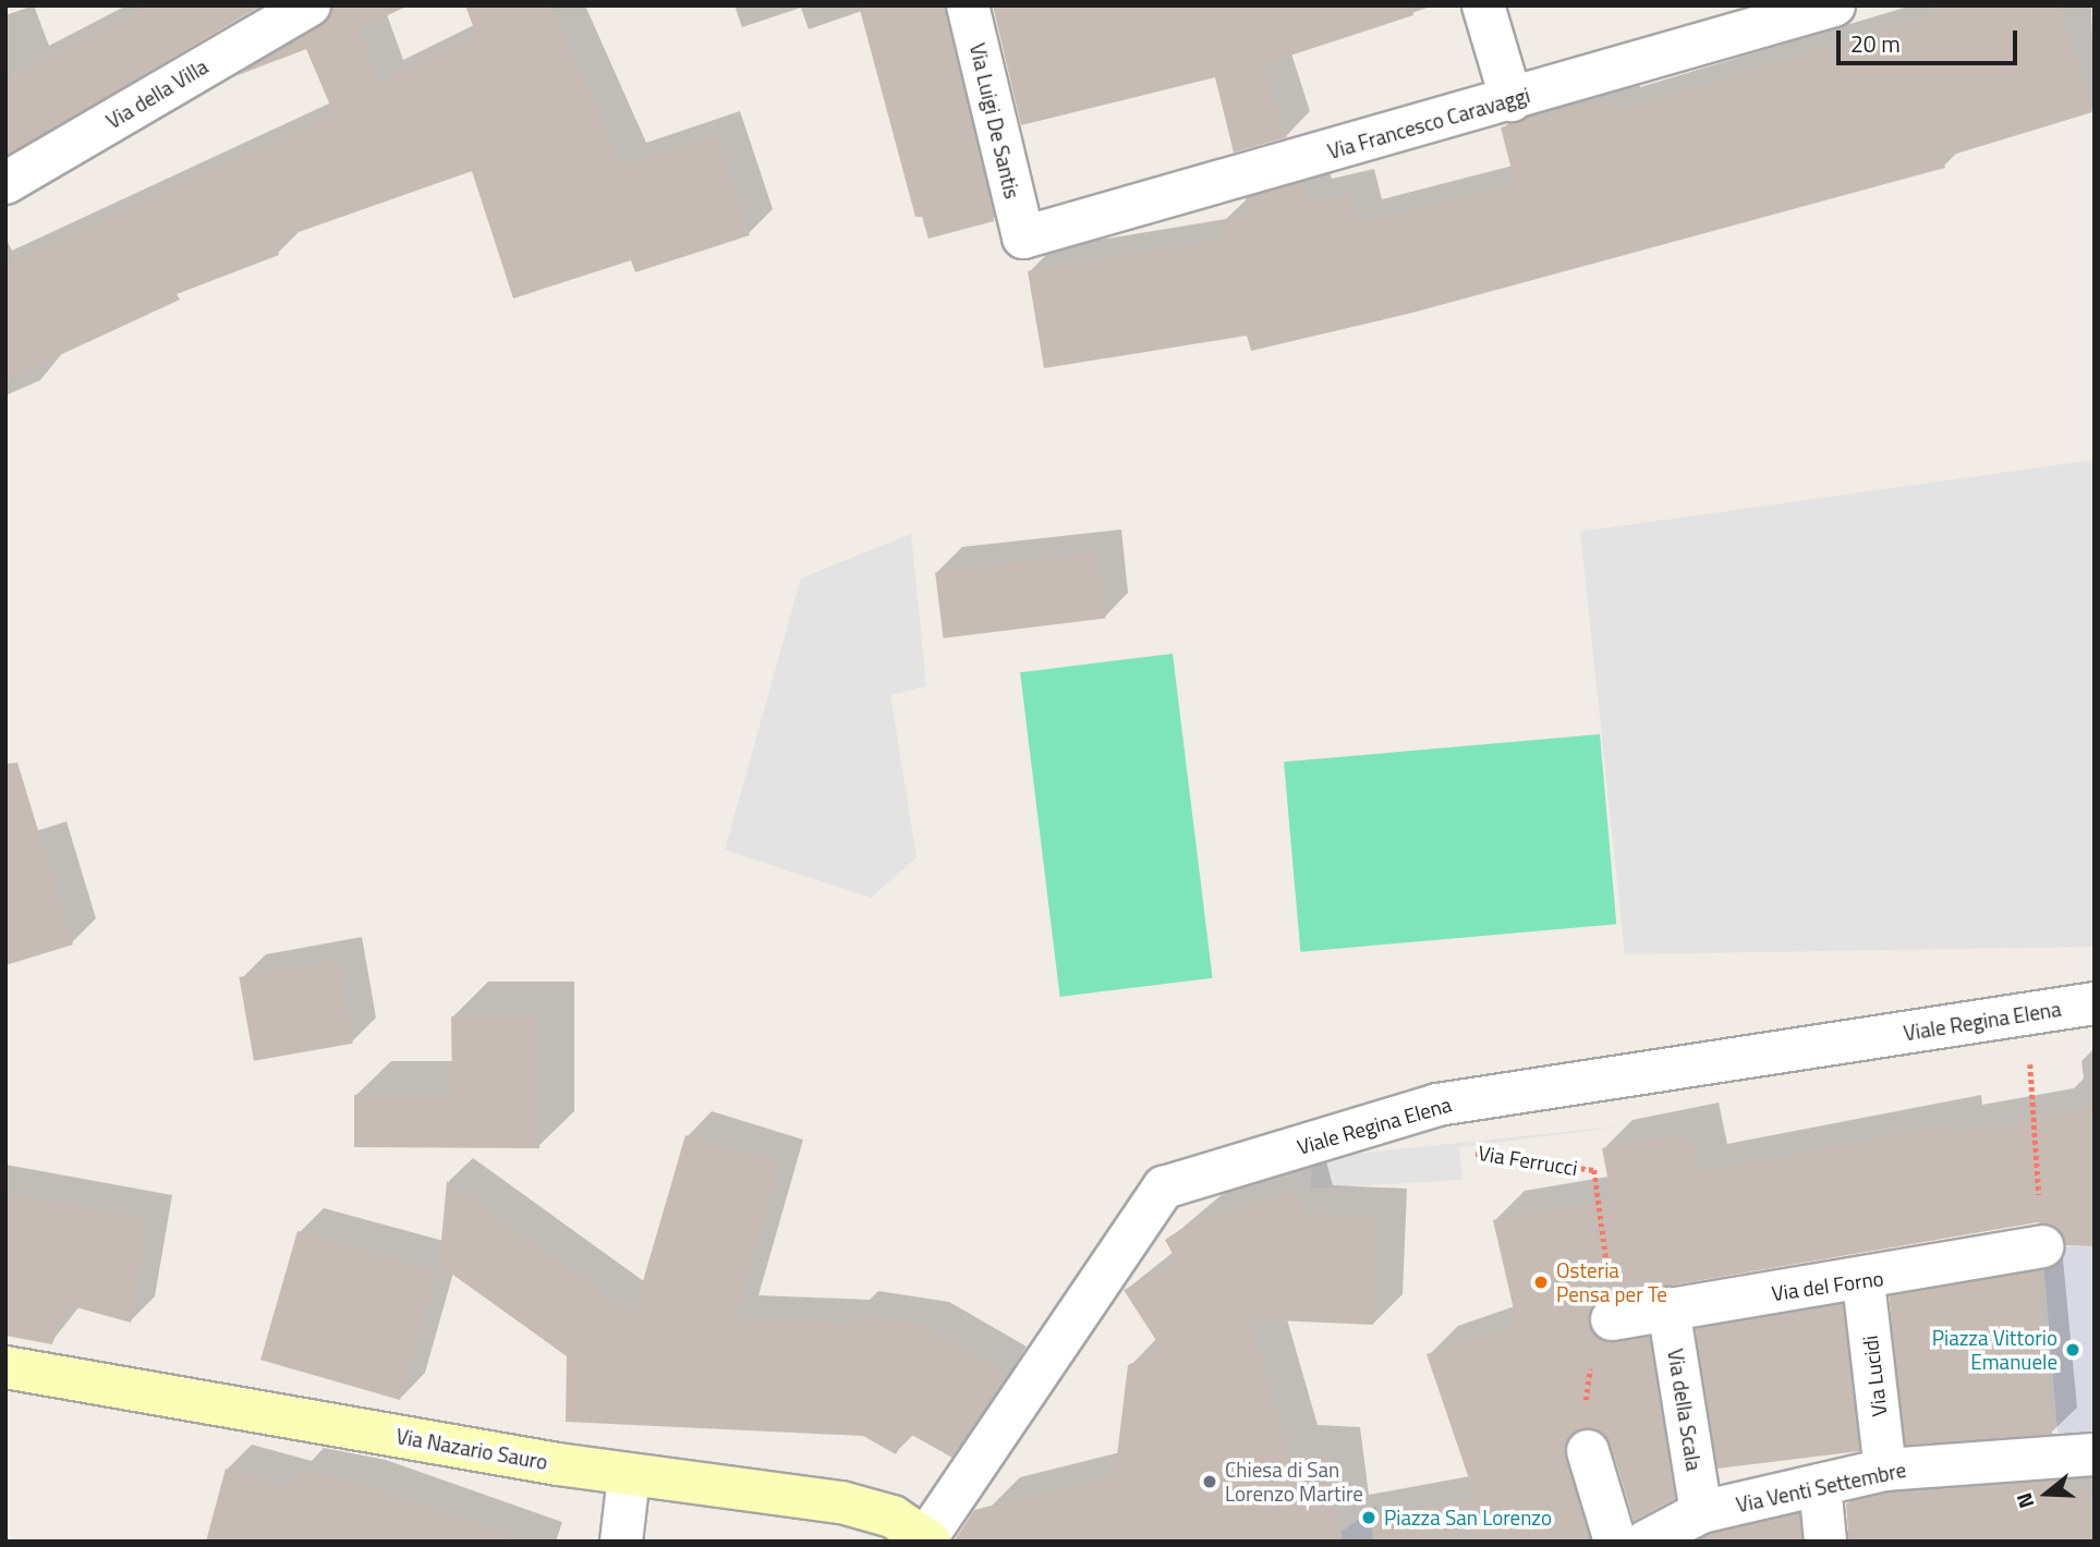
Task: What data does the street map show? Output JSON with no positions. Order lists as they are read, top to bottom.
{
  "streets": {
    "street": [
      "Via della Villa",
      "Via Luigi De Santis",
      "Via Francesco Caravaggi",
      "Viale Regina Elena",
      "Via del Forno",
      "Via Lucidi",
      "Via della Scala",
      "Via Nazario Sauro",
      "Via Venti Settembre"
    ],
    "path": ["Via Ferrucci"]
  },
  "crossings": [
    ["Via Luigi De Santis", "Via Francesco Caravaggi"],
    ["Viale Regina Elena", "Via Nazario Sauro"],
    ["Via Ferrucci", "Via del Forno"],
    ["Via del Forno", "Via Lucidi"],
    ["Via del Forno", "Via della Scala"],
    ["Via Lucidi", "Via Venti Settembre"],
    ["Via della Scala", "Via Venti Settembre"]
  ],
  "places": [
    "Osteria Pensa per Te",
    "Piazza Vittorio Emanuele",
    "Chiesa di San Lorenzo Martire",
    "Piazza San Lorenzo"
  ],
  "scale_bar": "20 m",
  "north": "left"
}
